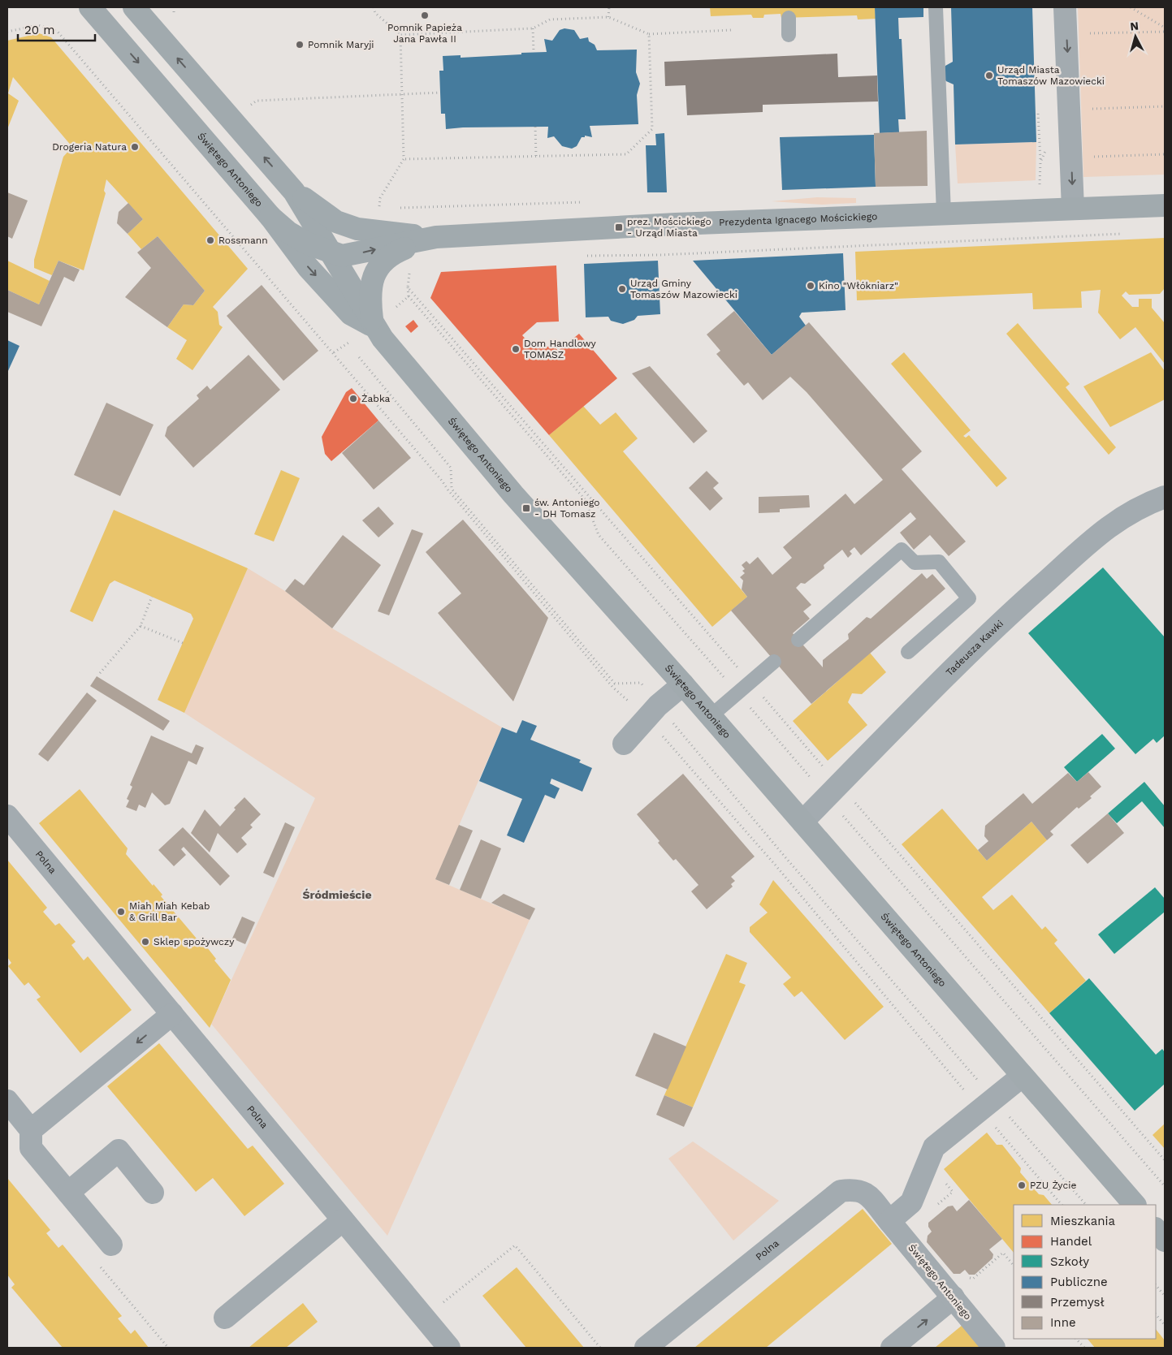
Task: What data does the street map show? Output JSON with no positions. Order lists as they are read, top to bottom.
{
  "streets": {
    "street": [
      "Świętego Antoniego",
      "Prezydenta Ignacego Mościckiego",
      "Tadeusza Kawki",
      "Polna"
    ]
  },
  "crossings": [
    ["Świętego Antoniego", "Prezydenta Ignacego Mościckiego"],
    ["Świętego Antoniego", "Tadeusza Kawki"],
    ["Świętego Antoniego", "Polna"]
  ],
  "districts": ["Śródmieście"],
  "places": {
    "other": [
      "Pomnik Papieża Jana Pawła II",
      "Pomnik Maryji",
      "Urząd Miasta Tomaszów Mazowiecki",
      "Drogeria Natura",
      "Rossmann",
      "Kino \"Włókniarz\"",
      "Urząd Gminy Tomaszów Mazowiecki",
      "Dom Handlowy TOMASZ",
      "Żabka",
      "Miah Miah Kebab & Grill Bar",
      "Sklep spożywczy",
      "PZU Życie"
    ],
    "transit": ["prez. Mościckiego - Urząd Miasta", "św. Antoniego - DH Tomasz"]
  },
  "legend": [
    "Mieszkania",
    "Handel",
    "Szkoły",
    "Publiczne",
    "Przemysł",
    "Inne"
  ],
  "scale_bar": "20 m",
  "north": "top"
}
